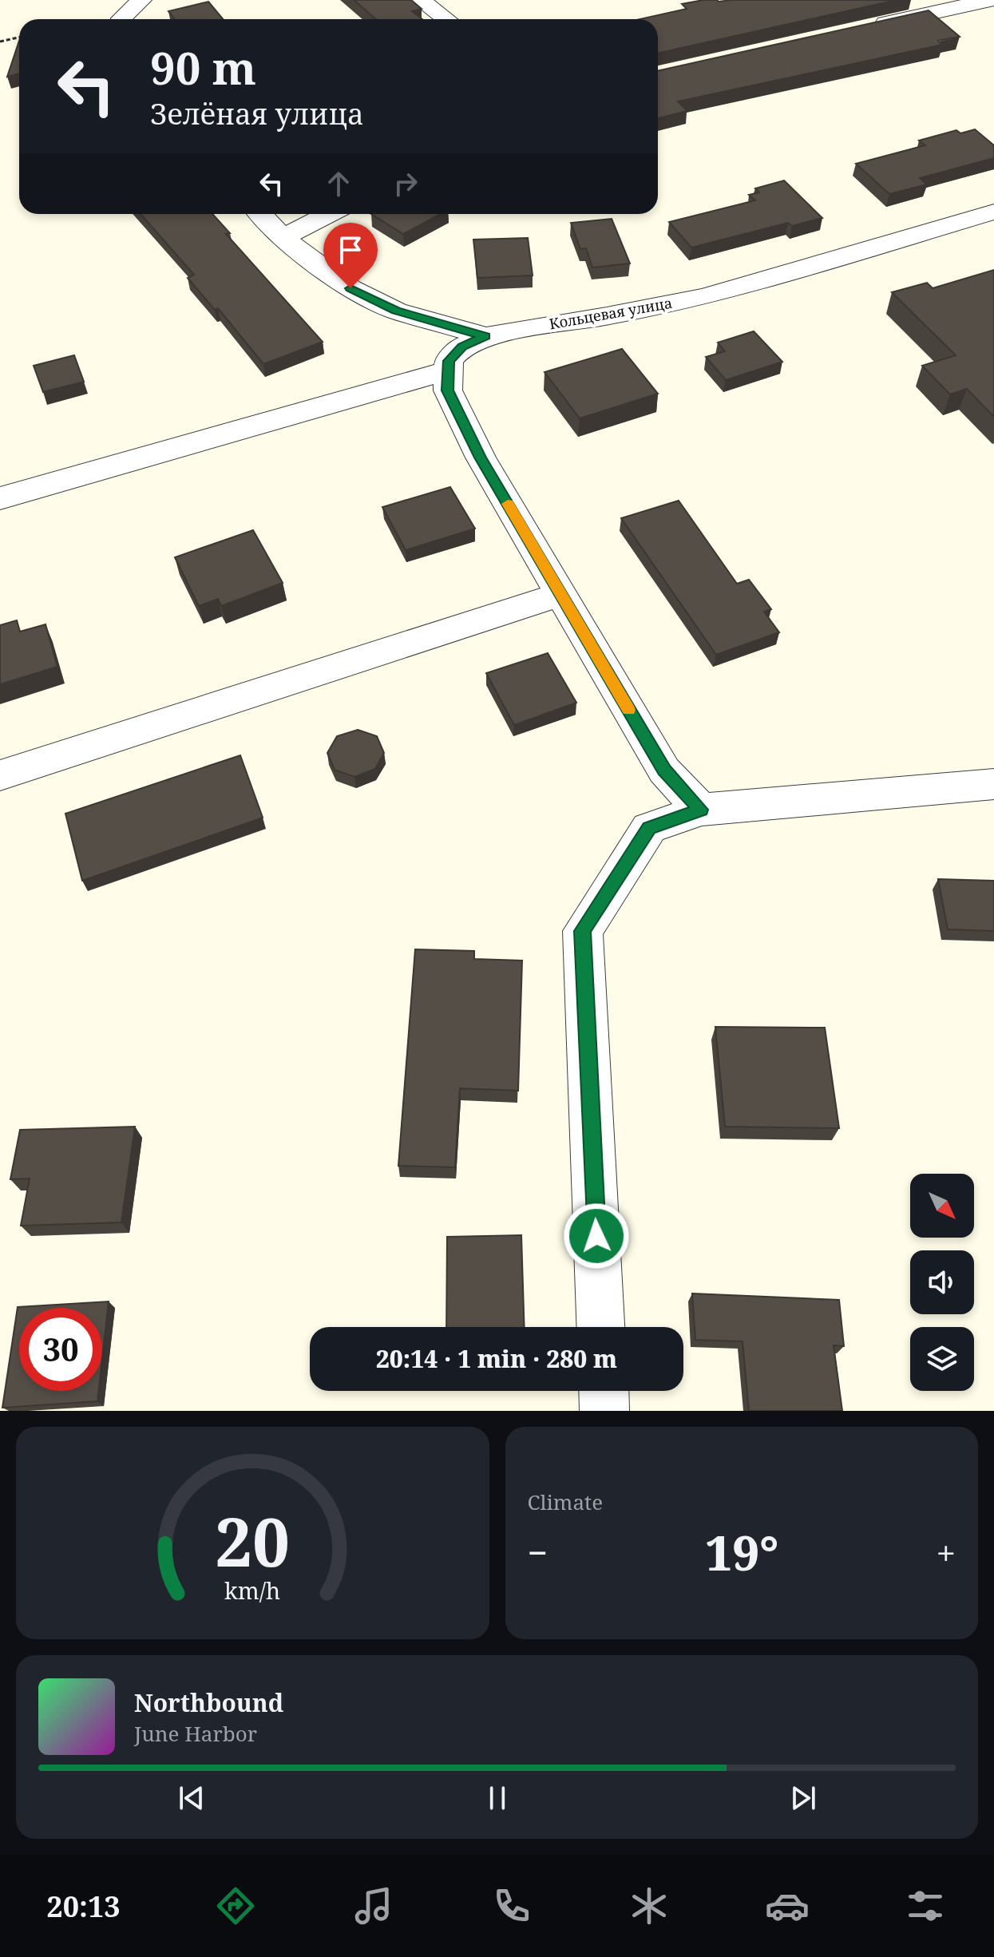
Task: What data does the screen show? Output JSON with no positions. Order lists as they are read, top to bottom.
{
  "streets": {
    "street": ["Кольцевая улица"]
  },
  "north": "bottom right",
  "page": {
    "turn": ["90 m", "Зелёная улица"],
    "limit": "30",
    "trip": "20:14 · 1 min · 280 m",
    "tile": "Climate",
    "heat": ["−", "19°", "+"],
    "song": ["Northbound", "June Harbor"],
    "tabs": "20:13",
    "gauge": ["20", "km/h"]
  }
}
